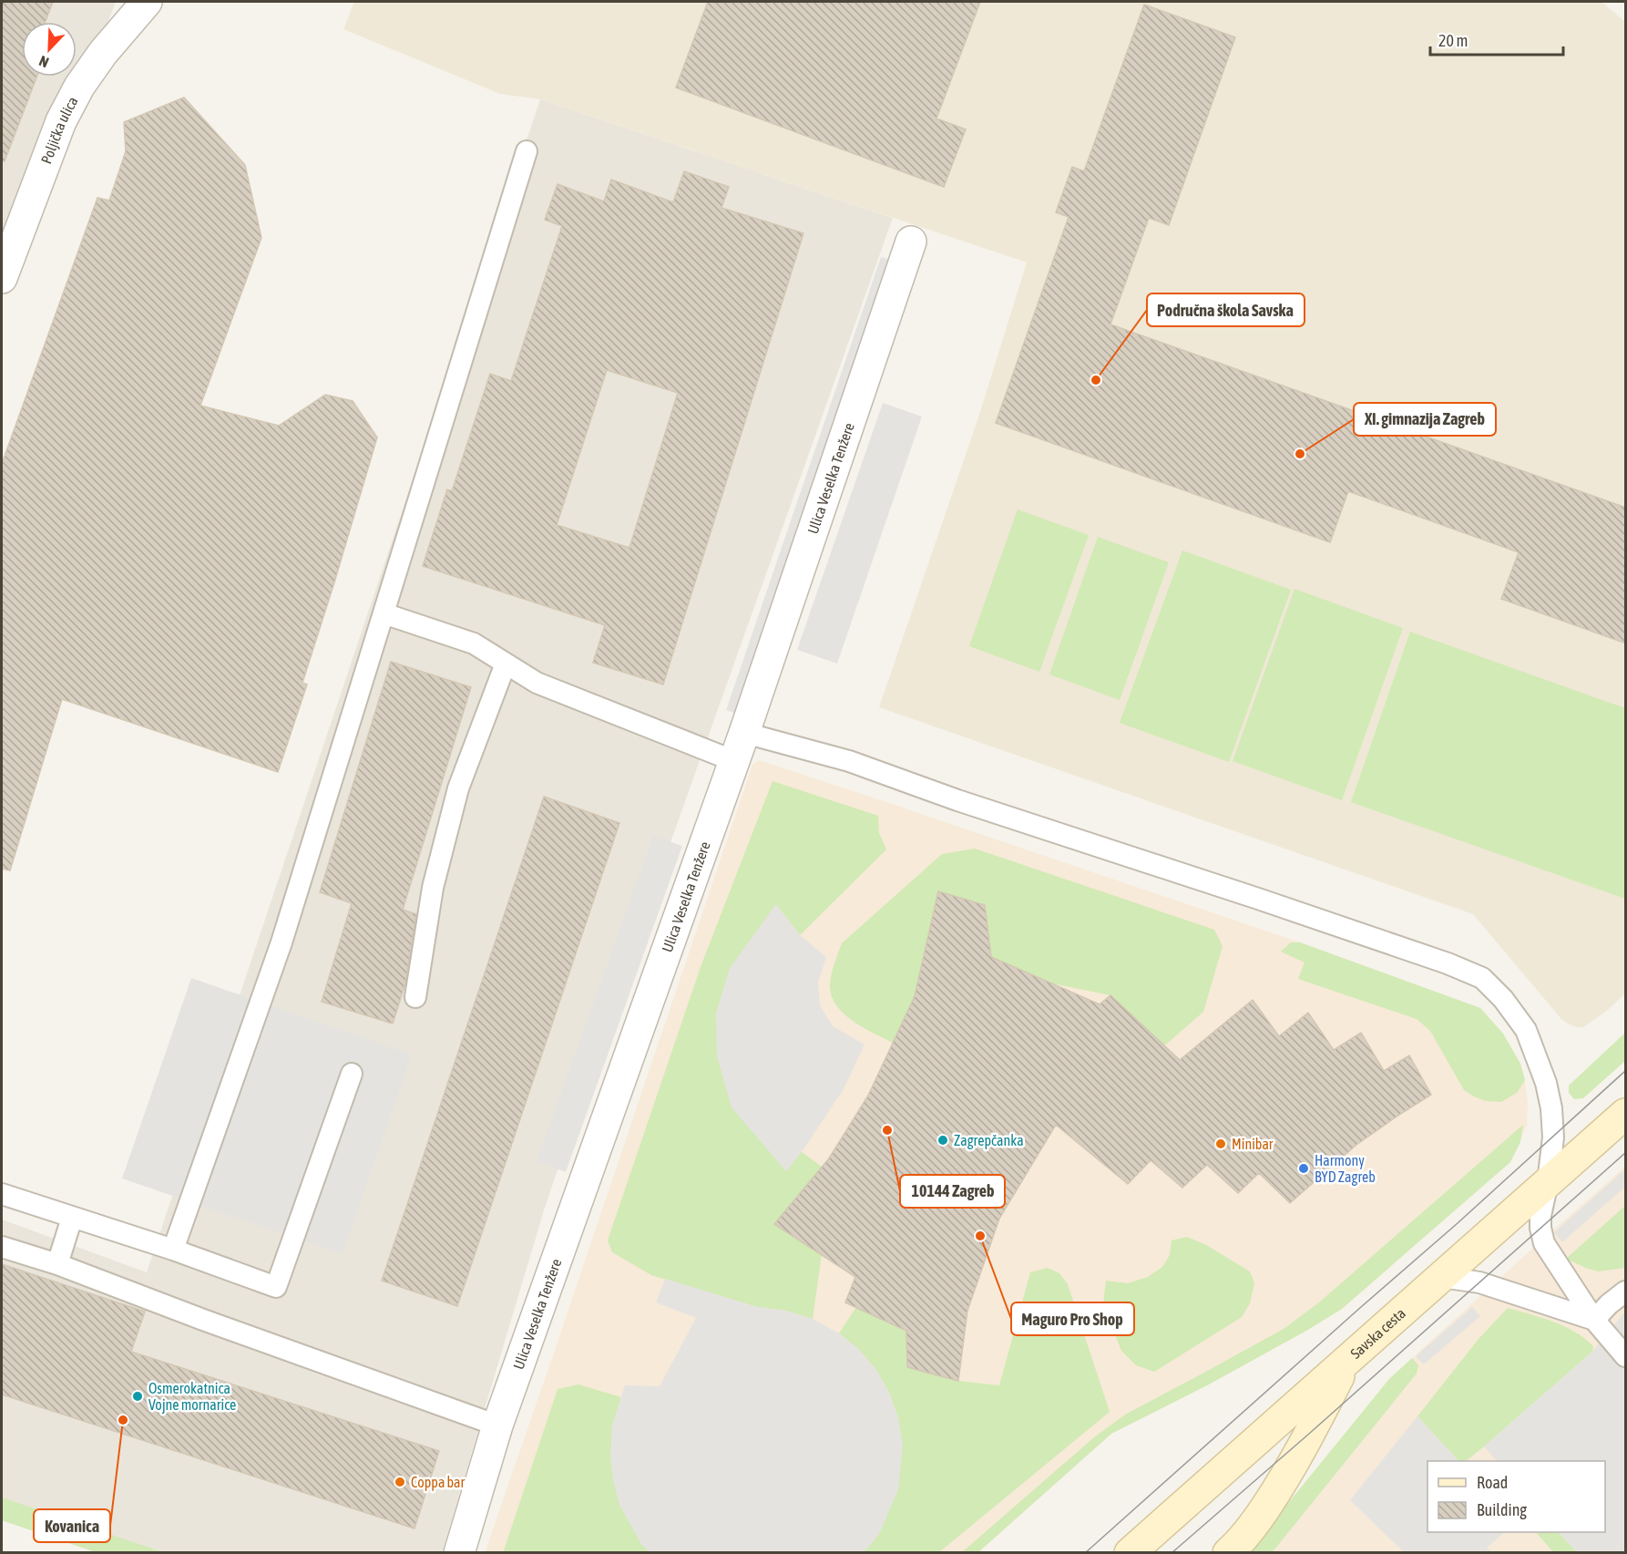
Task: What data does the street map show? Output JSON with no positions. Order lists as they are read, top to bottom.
{
  "streets": {
    "main road": ["Savska cesta"],
    "street": ["Poljička ulica", "Ulica Veselka Tenžere"]
  },
  "places": [
    "Područna škola Savska",
    "XI. gimnazija Zagreb",
    "10144 Zagreb",
    "Zagrepčanka",
    "Minibar",
    "Harmony BYD Zagreb",
    "Maguro Pro Shop",
    "Osmerokatnica Vojne mornarice",
    "Kovanica",
    "Coppa bar"
  ],
  "legend": ["Road", "Building"],
  "scale_bar": "20 m",
  "north": "bottom left"
}
